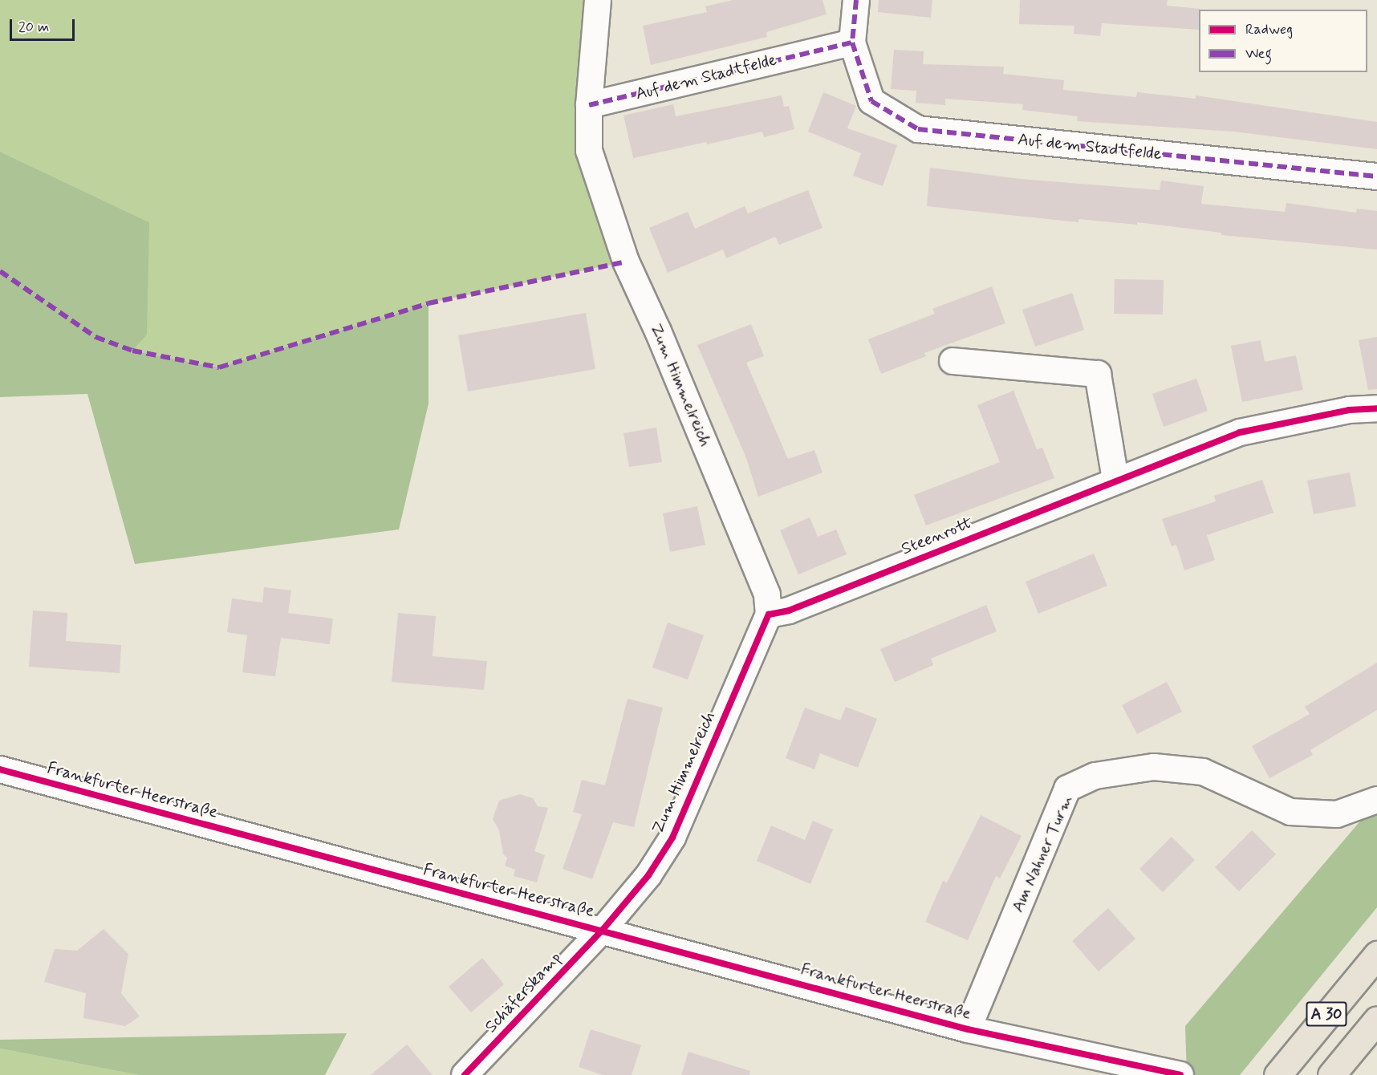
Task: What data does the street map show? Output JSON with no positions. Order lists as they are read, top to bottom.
{
  "streets": {
    "highway": ["A 30"],
    "street": [
      "Auf dem Stadtfelde",
      "Zum Himmelreich",
      "Steenrott",
      "Frankfurter Heerstraße",
      "Am Nahner Turm",
      "Schäferskamp"
    ]
  },
  "crossings": [
    ["Auf dem Stadtfelde", "Zum Himmelreich"],
    ["Zum Himmelreich", "Steenrott"],
    ["Zum Himmelreich", "Frankfurter Heerstraße"],
    ["Zum Himmelreich", "Schäferskamp"],
    ["Frankfurter Heerstraße", "Am Nahner Turm"],
    ["Frankfurter Heerstraße", "Schäferskamp"]
  ],
  "legend": ["Radweg", "Weg"],
  "scale_bar": "20 m"
}
